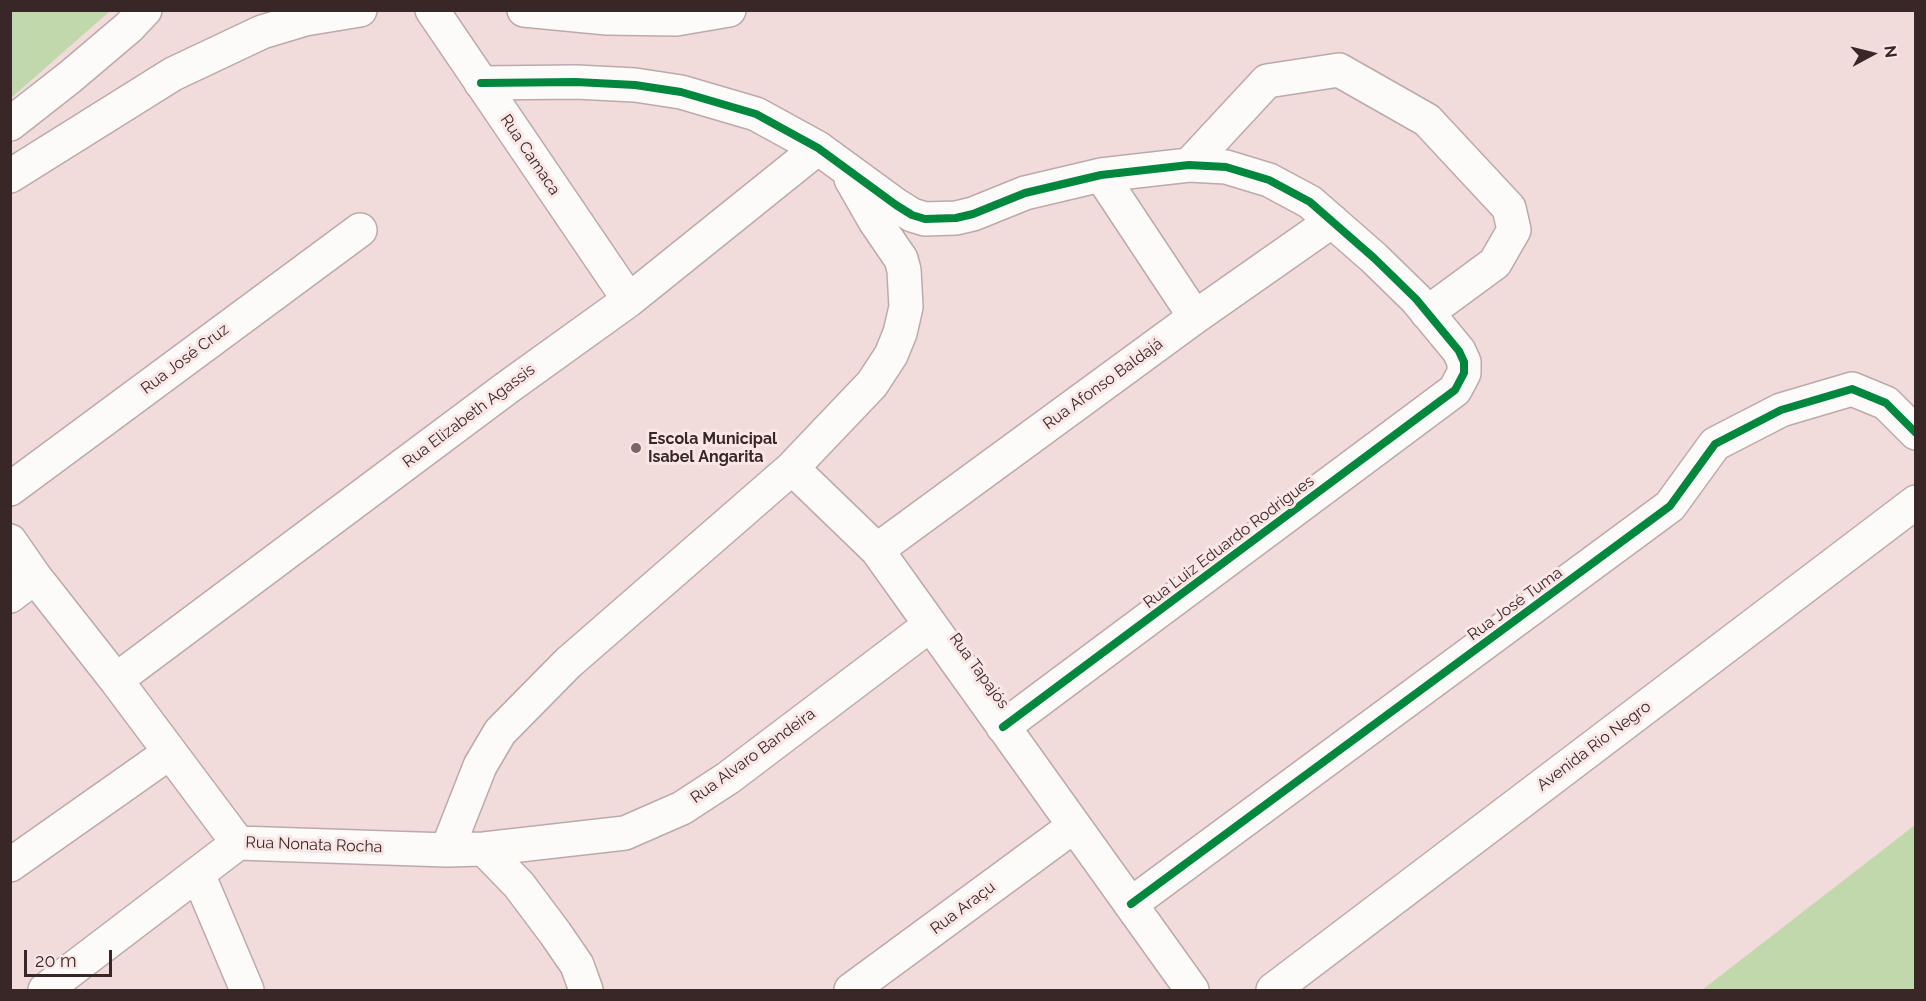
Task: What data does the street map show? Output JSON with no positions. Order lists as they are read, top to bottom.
{
  "streets": {
    "street": [
      "Rua Camaca",
      "Rua José Cruz",
      "Rua Afonso Baldajá",
      "Rua Elizabeth Agassis",
      "Rua Luiz Eduardo Rodrigues",
      "Rua José Tuma",
      "Rua Tapajós",
      "Avenida Rio Negro",
      "Rua Alvaro Bandeira",
      "Rua Nonata Rocha",
      "Rua Araçu"
    ]
  },
  "crossings": [
    ["Rua Camaca", "Rua Elizabeth Agassis"],
    ["Rua Afonso Baldajá", "Rua Tapajós"],
    ["Rua Elizabeth Agassis", "Rua Nonata Rocha"],
    ["Rua Luiz Eduardo Rodrigues", "Rua Tapajós"],
    ["Rua José Tuma", "Rua Tapajós"],
    ["Rua Tapajós", "Rua Alvaro Bandeira"],
    ["Rua Tapajós", "Rua Araçu"],
    ["Rua Alvaro Bandeira", "Rua Nonata Rocha"]
  ],
  "places": ["Escola Municipal Isabel Angarita"],
  "scale_bar": "20 m",
  "north": "right"
}
